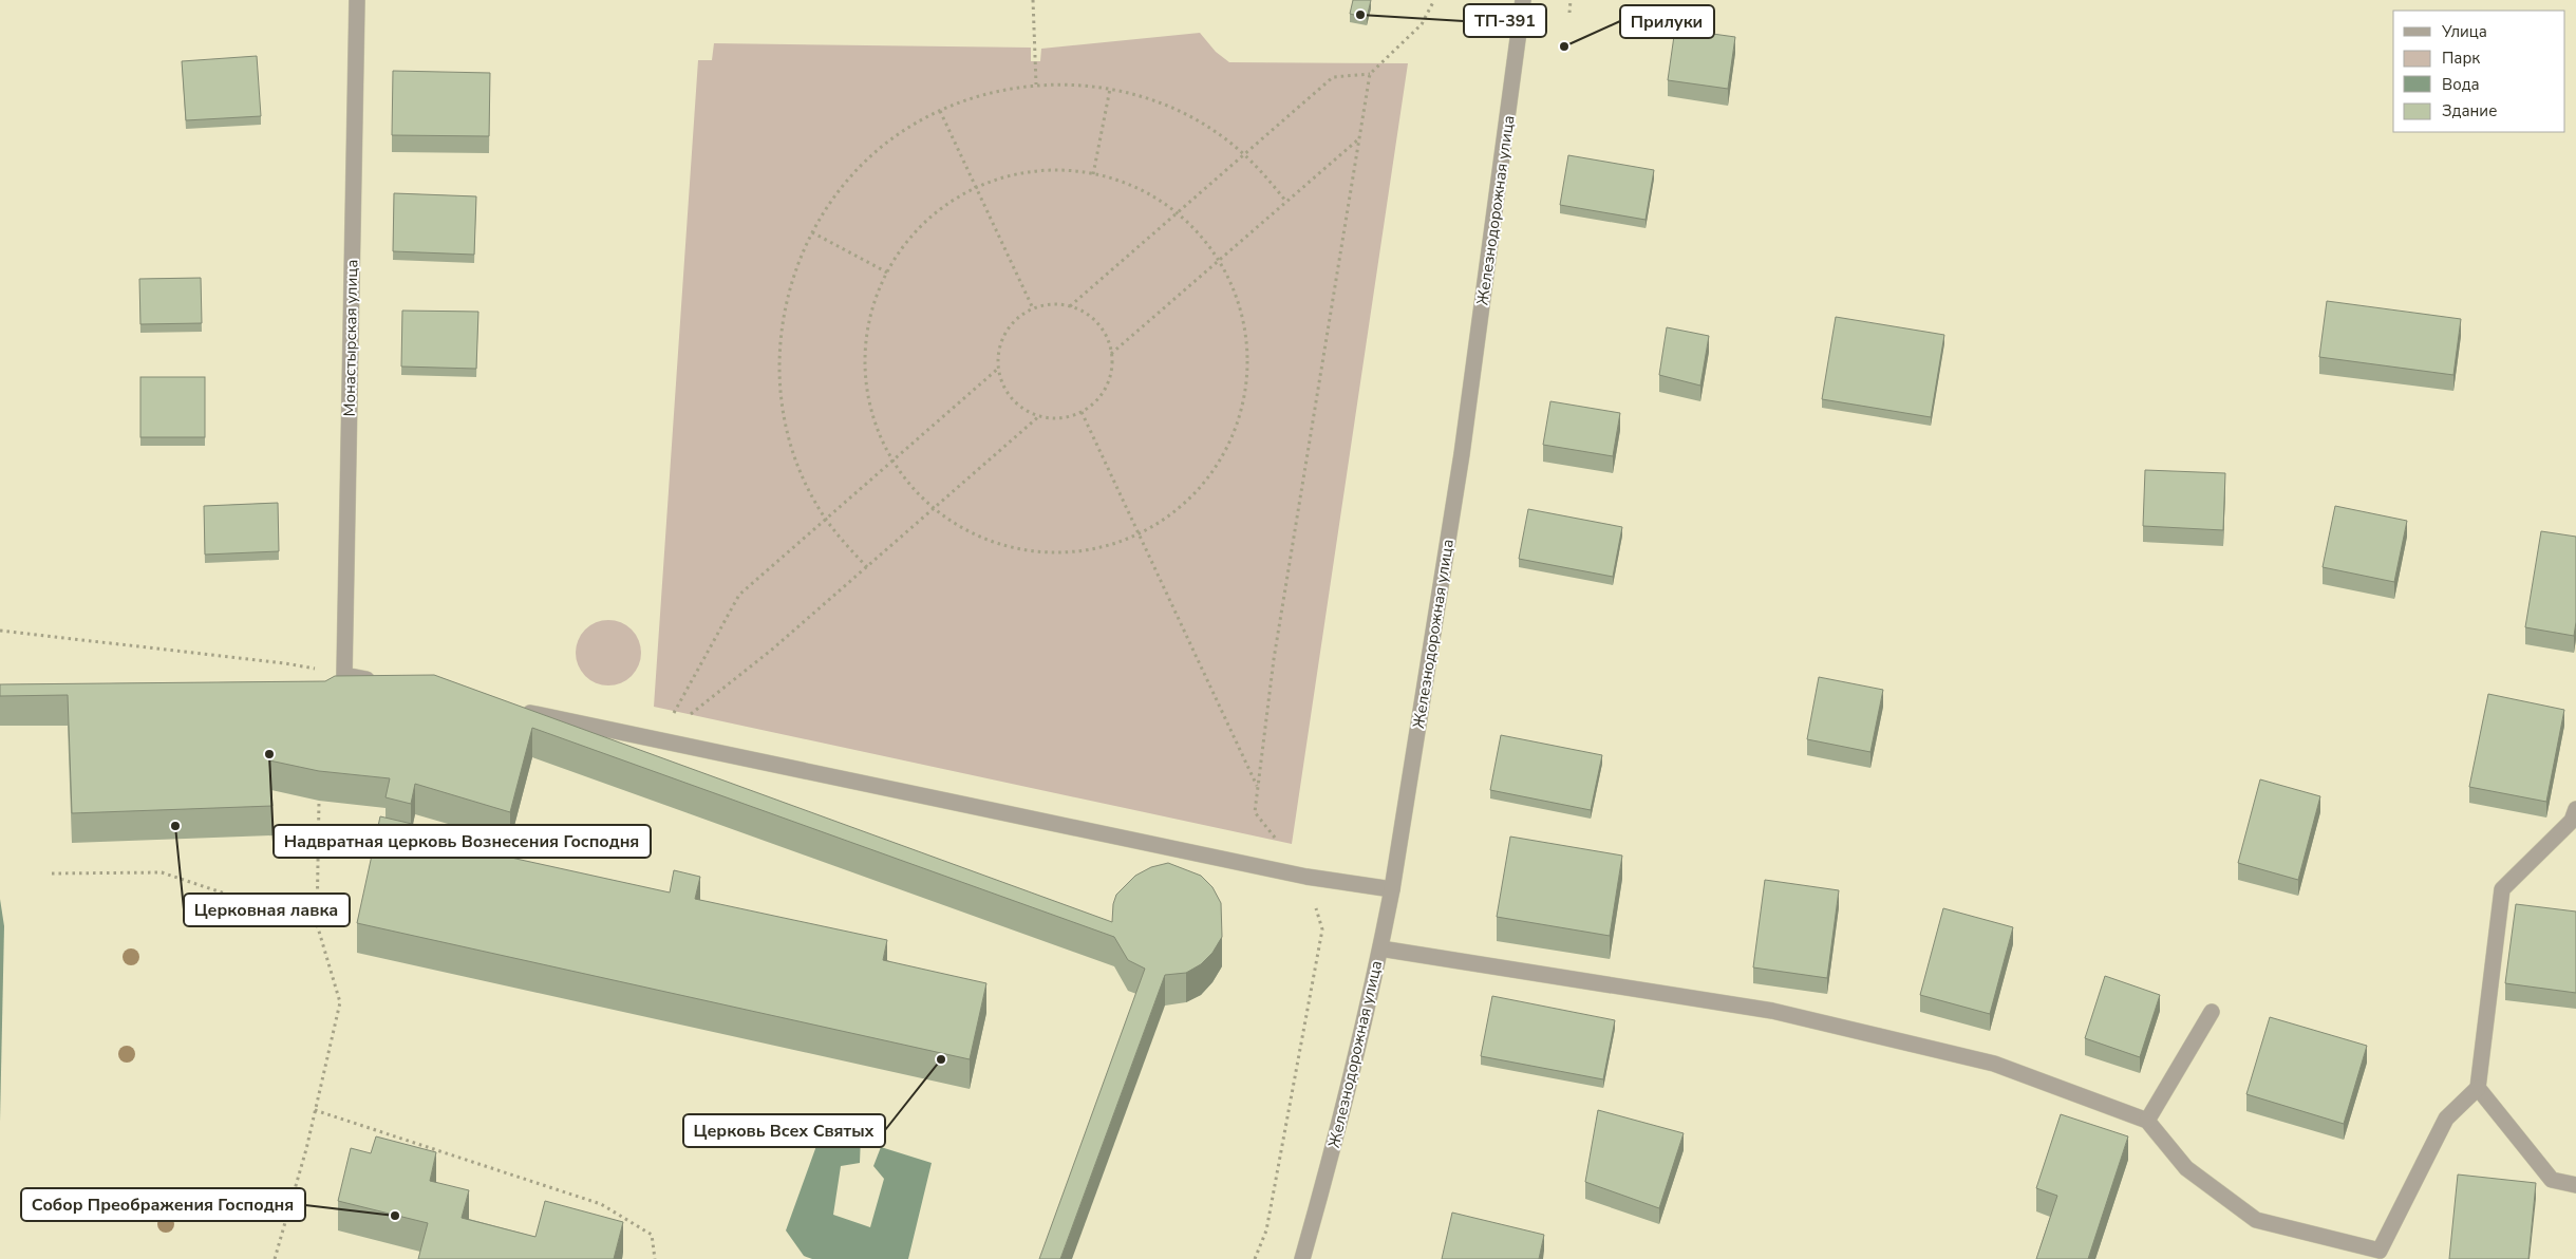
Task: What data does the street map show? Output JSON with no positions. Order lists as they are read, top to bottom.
{
  "streets": {
    "street": ["Железнодорожная улица", "Монастырская улица"]
  },
  "places": [
    "ТП-391",
    "Прилуки",
    "Надвратная церковь Вознесения Господня",
    "Церковная лавка",
    "Церковь Всех Святых",
    "Собор Преображения Господня"
  ],
  "legend": [
    "Улица",
    "Парк",
    "Вода",
    "Здание"
  ]
}
